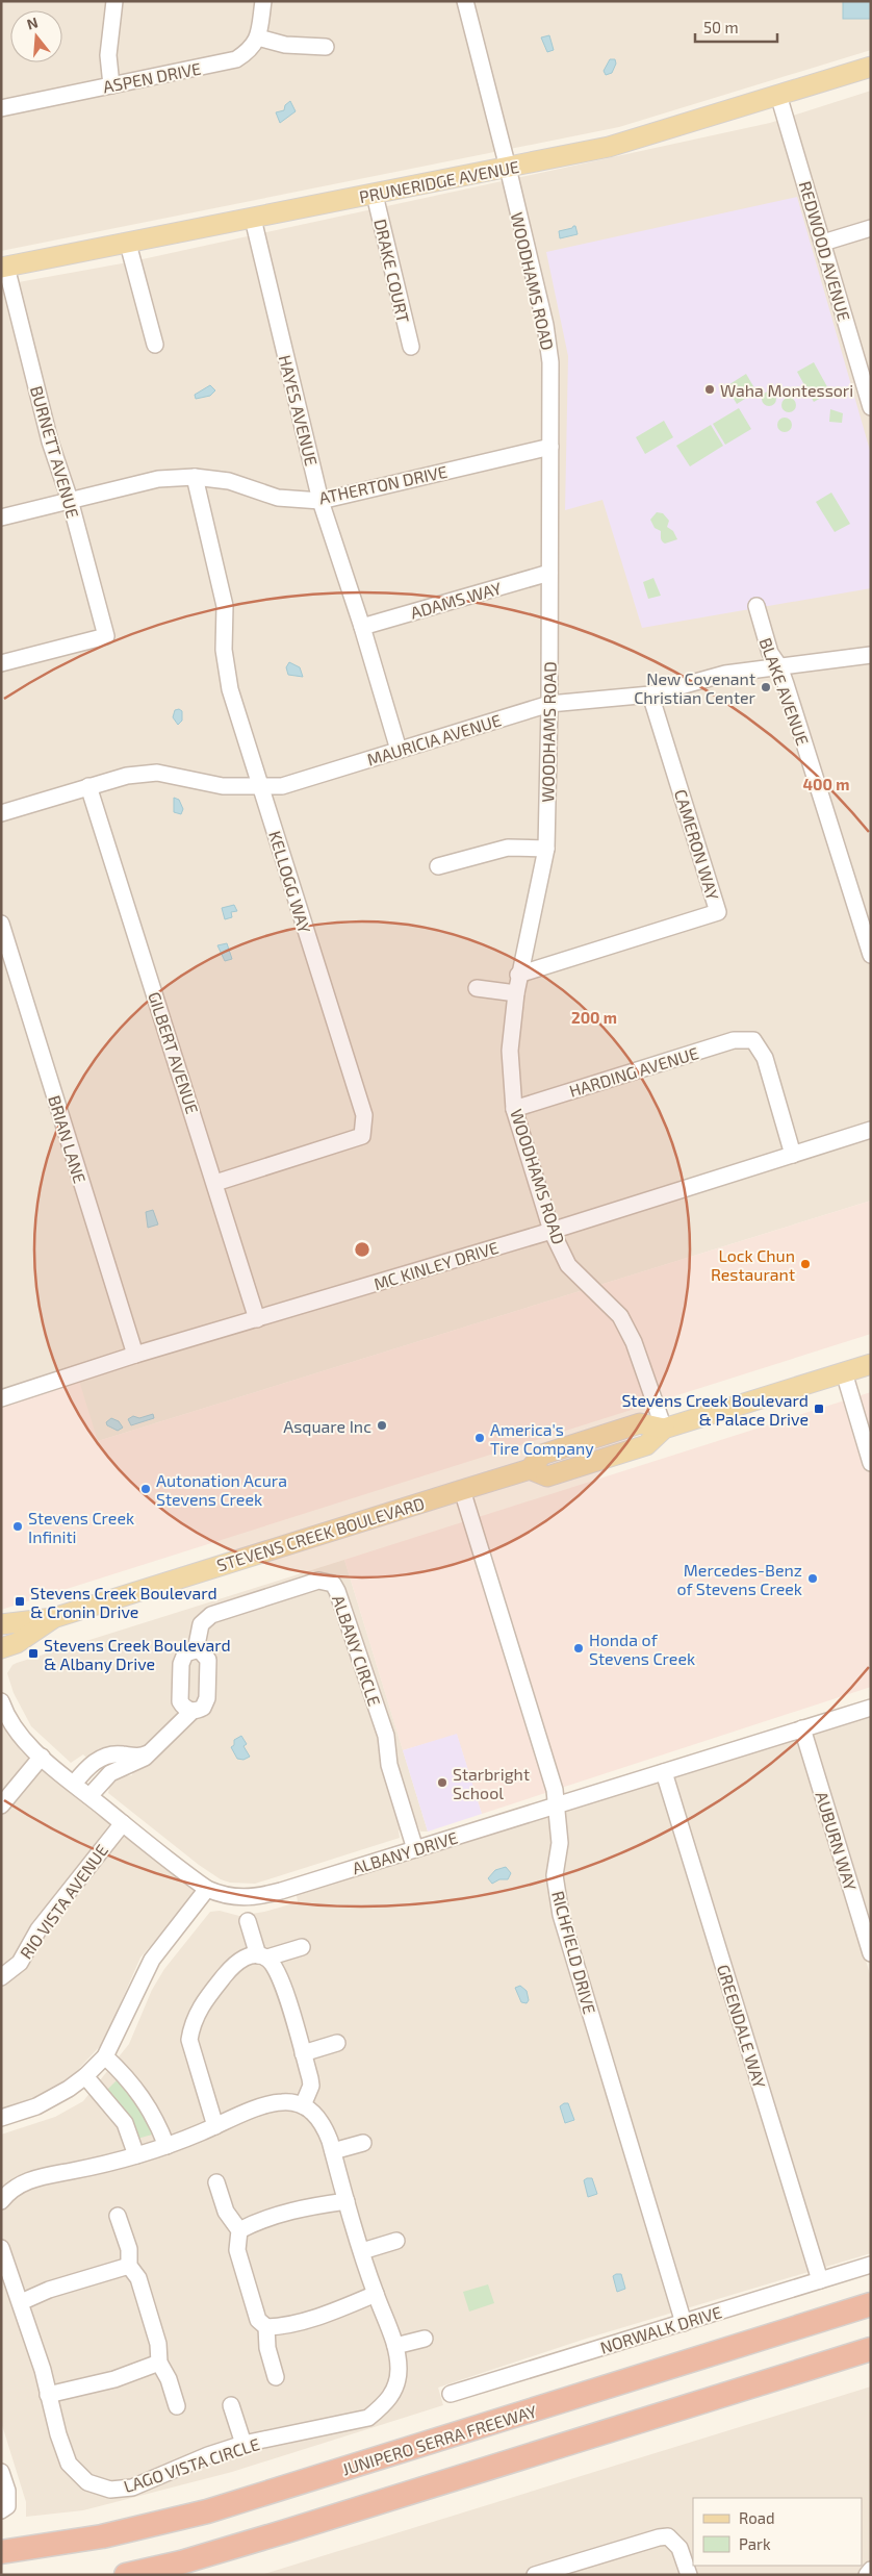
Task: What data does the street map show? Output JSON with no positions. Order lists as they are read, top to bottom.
{
  "streets": {
    "highway": ["JUNIPERO SERRA FREEWAY"],
    "main road": ["PRUNERIDGE AVENUE", "STEVENS CREEK BOULEVARD"],
    "street": [
      "ASPEN DRIVE",
      "REDWOOD AVENUE",
      "DRAKE COURT",
      "WOODHAMS ROAD",
      "HAYES AVENUE",
      "BURNETT AVENUE",
      "ATHERTON DRIVE",
      "ADAMS WAY",
      "BLAKE AVENUE",
      "MAURICIA AVENUE",
      "CAMERON WAY",
      "KELLOGG WAY",
      "GILBERT AVENUE",
      "HARDING AVENUE",
      "BRIAN LANE",
      "MC KINLEY DRIVE",
      "ALBANY CIRCLE",
      "AUBURN WAY",
      "ALBANY DRIVE",
      "RIO VISTA AVENUE",
      "RICHFIELD DRIVE",
      "GREENDALE WAY",
      "NORWALK DRIVE",
      "LAGO VISTA CIRCLE"
    ]
  },
  "crossings": [
    ["PRUNERIDGE AVENUE", "REDWOOD AVENUE"],
    ["PRUNERIDGE AVENUE", "DRAKE COURT"],
    ["PRUNERIDGE AVENUE", "WOODHAMS ROAD"],
    ["PRUNERIDGE AVENUE", "HAYES AVENUE"],
    ["PRUNERIDGE AVENUE", "BURNETT AVENUE"],
    ["WOODHAMS ROAD", "ATHERTON DRIVE"],
    ["WOODHAMS ROAD", "ADAMS WAY"],
    ["WOODHAMS ROAD", "MAURICIA AVENUE"],
    ["WOODHAMS ROAD", "CAMERON WAY"],
    ["WOODHAMS ROAD", "HARDING AVENUE"],
    ["WOODHAMS ROAD", "MC KINLEY DRIVE"],
    ["WOODHAMS ROAD", "STEVENS CREEK BOULEVARD"],
    ["HAYES AVENUE", "ATHERTON DRIVE"],
    ["HAYES AVENUE", "ADAMS WAY"],
    ["HAYES AVENUE", "MAURICIA AVENUE"],
    ["BURNETT AVENUE", "ATHERTON DRIVE"],
    ["ATHERTON DRIVE", "KELLOGG WAY"],
    ["BLAKE AVENUE", "MAURICIA AVENUE"],
    ["MAURICIA AVENUE", "CAMERON WAY"],
    ["MAURICIA AVENUE", "KELLOGG WAY"],
    ["MAURICIA AVENUE", "GILBERT AVENUE"],
    ["KELLOGG WAY", "GILBERT AVENUE"],
    ["GILBERT AVENUE", "MC KINLEY DRIVE"],
    ["HARDING AVENUE", "MC KINLEY DRIVE"],
    ["BRIAN LANE", "MC KINLEY DRIVE"],
    ["STEVENS CREEK BOULEVARD", "RICHFIELD DRIVE"],
    ["ALBANY CIRCLE", "ALBANY DRIVE"],
    ["AUBURN WAY", "ALBANY DRIVE"],
    ["ALBANY DRIVE", "RIO VISTA AVENUE"],
    ["ALBANY DRIVE", "RICHFIELD DRIVE"],
    ["ALBANY DRIVE", "GREENDALE WAY"],
    ["RICHFIELD DRIVE", "NORWALK DRIVE"],
    ["GREENDALE WAY", "NORWALK DRIVE"]
  ],
  "places": {
    "other": [
      "Waha Montessori",
      "New Covenant Christian Center",
      "Lock Chun Restaurant",
      "Asquare Inc",
      "America's Tire Company",
      "Autonation Acura Stevens Creek",
      "Stevens Creek Infiniti",
      "Mercedes-Benz of Stevens Creek",
      "Honda of Stevens Creek",
      "Starbright School"
    ],
    "transit": ["Stevens Creek Boulevard & Palace Drive", "Stevens Creek Boulevard & Cronin Drive", "Stevens Creek Boulevard & Albany Drive"]
  },
  "legend": ["Road", "Park"],
  "scale_bar": "50 m",
  "north": "top",
  "rings": ["400 m", "200 m"]
}
